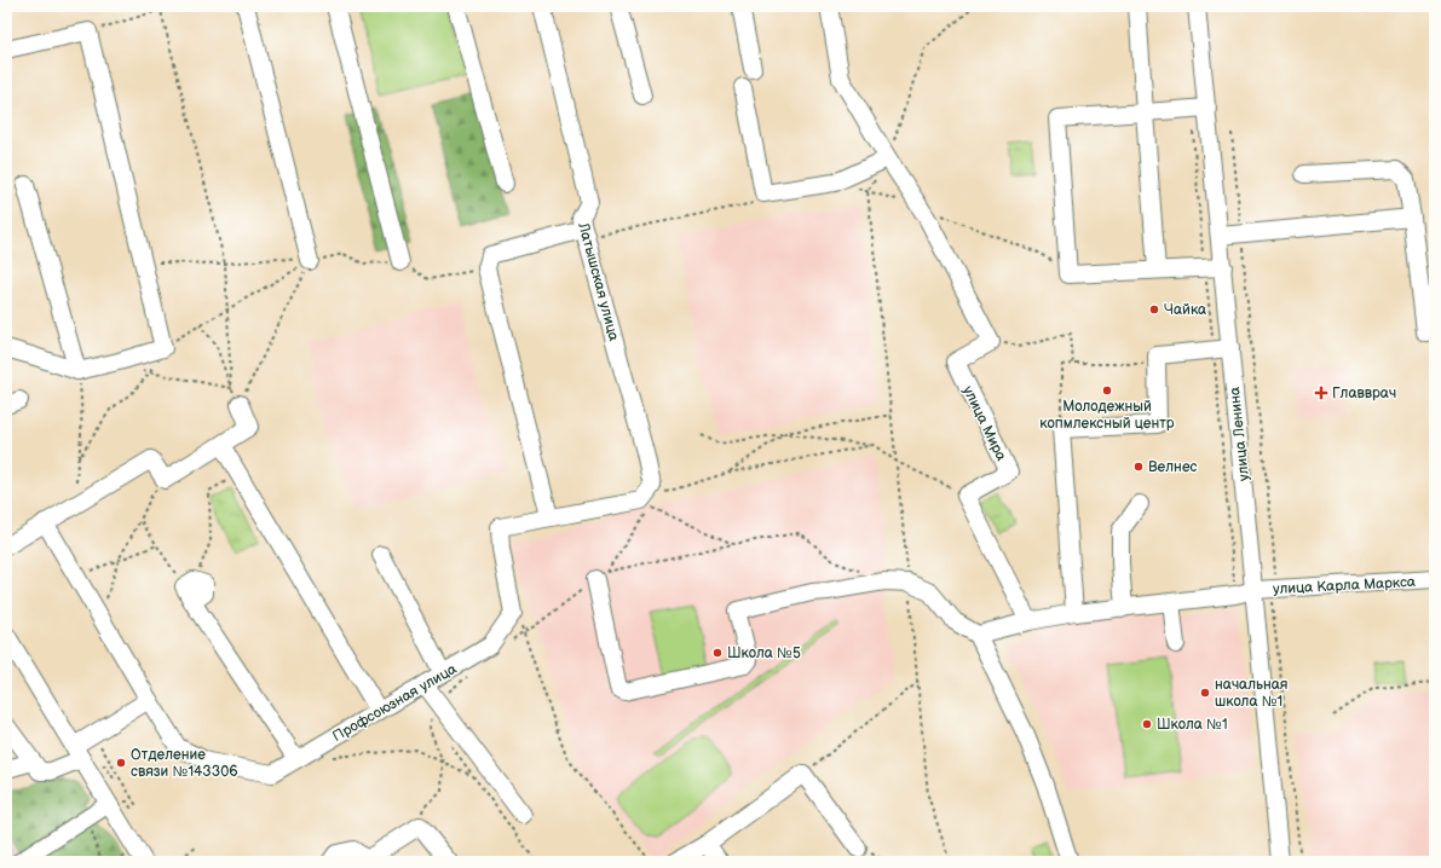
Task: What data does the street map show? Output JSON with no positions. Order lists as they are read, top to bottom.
{
  "streets": {
    "street": [
      "Латышская улица",
      "улица Мира",
      "улица Ленина",
      "улица Карла Маркса",
      "Профсоюзная улица"
    ]
  },
  "crossings": [
    ["Латышская улица", "Профсоюзная улица"],
    ["улица Ленина", "улица Карла Маркса"]
  ],
  "places": {
    "other": [
      "Чайка",
      "Молодежный копмлексный центр",
      "Велнес",
      "Школа №5",
      "начальная школа №1",
      "Школа №1",
      "Отделение связи №143306"
    ],
    "health": ["Главврач"]
  }
}
